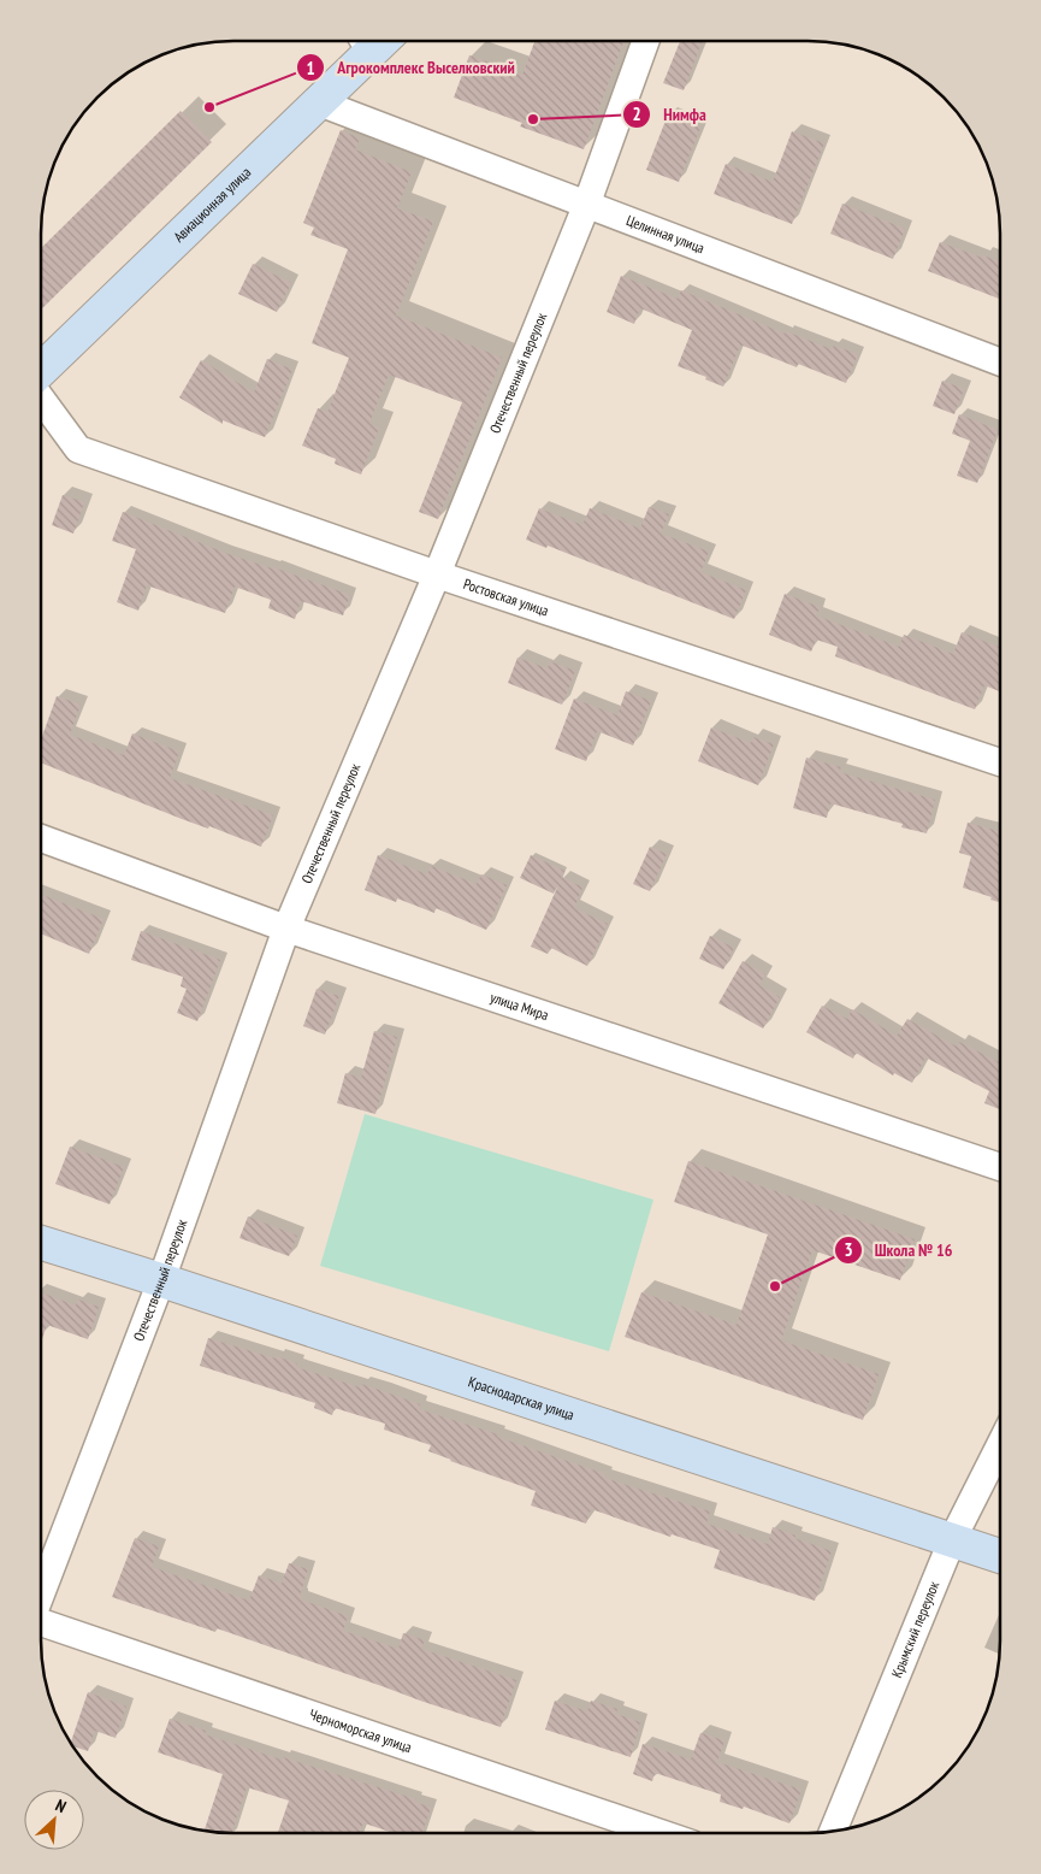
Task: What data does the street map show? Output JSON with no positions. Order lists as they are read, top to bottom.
{
  "streets": {
    "street": [
      "Авиационная улица",
      "Целинная улица",
      "Отечественный переулок",
      "Ростовская улица",
      "улица Мира",
      "Краснодарская улица",
      "Крымский переулок",
      "Черноморская улица"
    ]
  },
  "crossings": [
    ["Авиационная улица", "Целинная улица"],
    ["Целинная улица", "Отечественный переулок"],
    ["Отечественный переулок", "Ростовская улица"],
    ["Отечественный переулок", "улица Мира"],
    ["Отечественный переулок", "Краснодарская улица"],
    ["Краснодарская улица", "Крымский переулок"]
  ],
  "places": ["Агрокомплекс Выселковский", "Нимфа", "Школа № 16"],
  "north": "top right"
}
